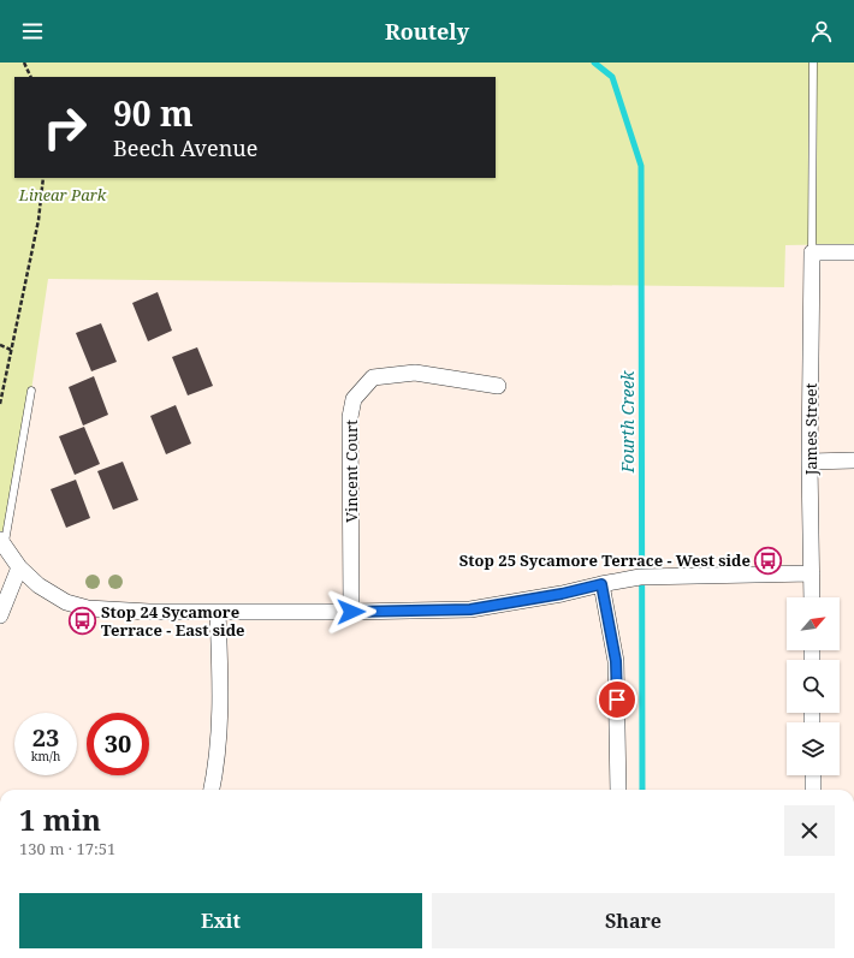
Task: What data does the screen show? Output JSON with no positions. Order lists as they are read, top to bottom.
{
  "streets": {
    "street": ["James Street", "Vincent Court"]
  },
  "water": ["Fourth Creek"],
  "parks": ["Linear Park"],
  "places": {
    "bus stop": ["Stop 25 Sycamore Terrace - West side", "Stop 24 Sycamore Terrace - East side"]
  },
  "north": "top right",
  "page": {
    "header": "Routely",
    "turn": ["90 m", "Beech Avenue"],
    "speed": "23 km/h",
    "limit": "30",
    "heading": ["1 min", "130 m · 17:51"],
    "buttons": ["Exit", "Share"]
  }
}
